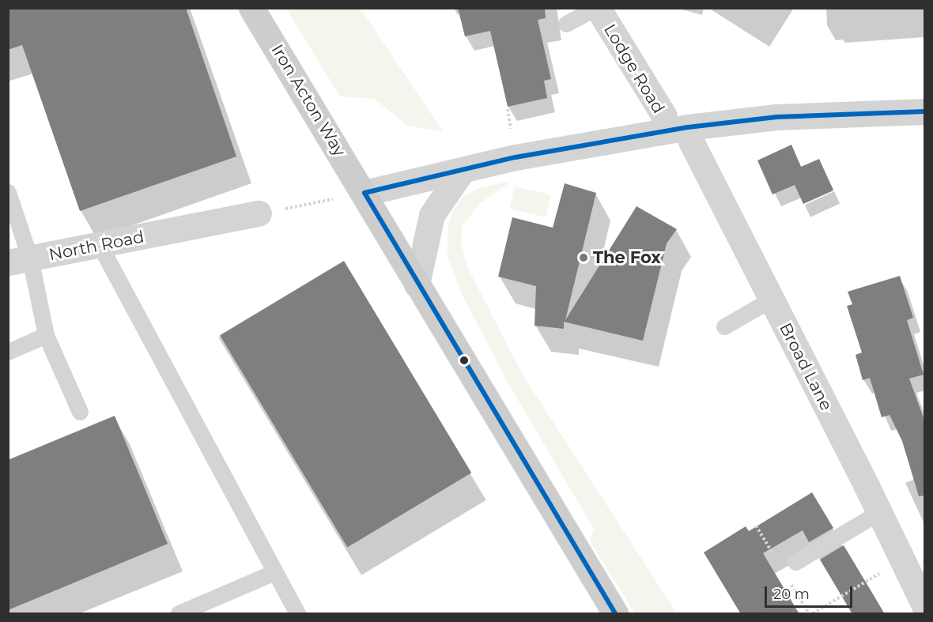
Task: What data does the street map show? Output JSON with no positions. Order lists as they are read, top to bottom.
{
  "streets": {
    "main road": ["Iron Acton Way"],
    "street": ["Lodge Road", "North Road", "Broad Lane"]
  },
  "crossings": [
    ["Lodge Road", "Broad Lane"]
  ],
  "places": ["The Fox"],
  "scale_bar": "20 m"
}
